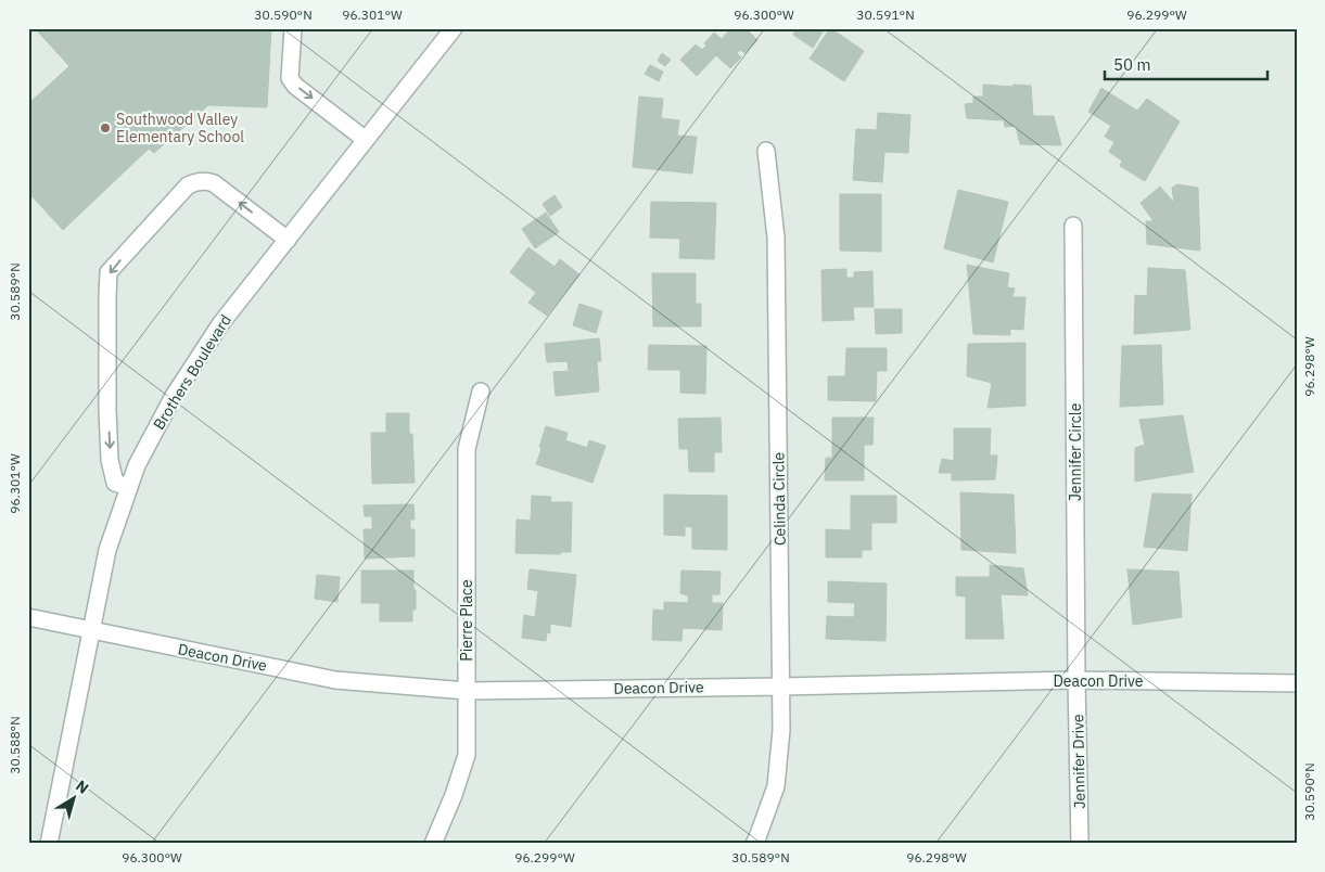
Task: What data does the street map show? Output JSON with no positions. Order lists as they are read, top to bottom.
{
  "streets": {
    "street": [
      "Brothers Boulevard",
      "Jennifer Circle",
      "Celinda Circle",
      "Pierre Place",
      "Deacon Drive",
      "Jennifer Drive"
    ]
  },
  "crossings": [
    ["Brothers Boulevard", "Deacon Drive"],
    ["Jennifer Circle", "Deacon Drive"],
    ["Jennifer Circle", "Jennifer Drive"],
    ["Celinda Circle", "Deacon Drive"],
    ["Pierre Place", "Deacon Drive"],
    ["Deacon Drive", "Jennifer Drive"]
  ],
  "places": ["Southwood Valley Elementary School"],
  "scale_bar": "50 m",
  "north": "top right",
  "coordinates": [
    "30.590°N",
    "96.301°W",
    "96.300°W",
    "30.591°N",
    "96.299°W",
    "30.589°N",
    "96.298°W",
    "30.588°N"
  ]
}
